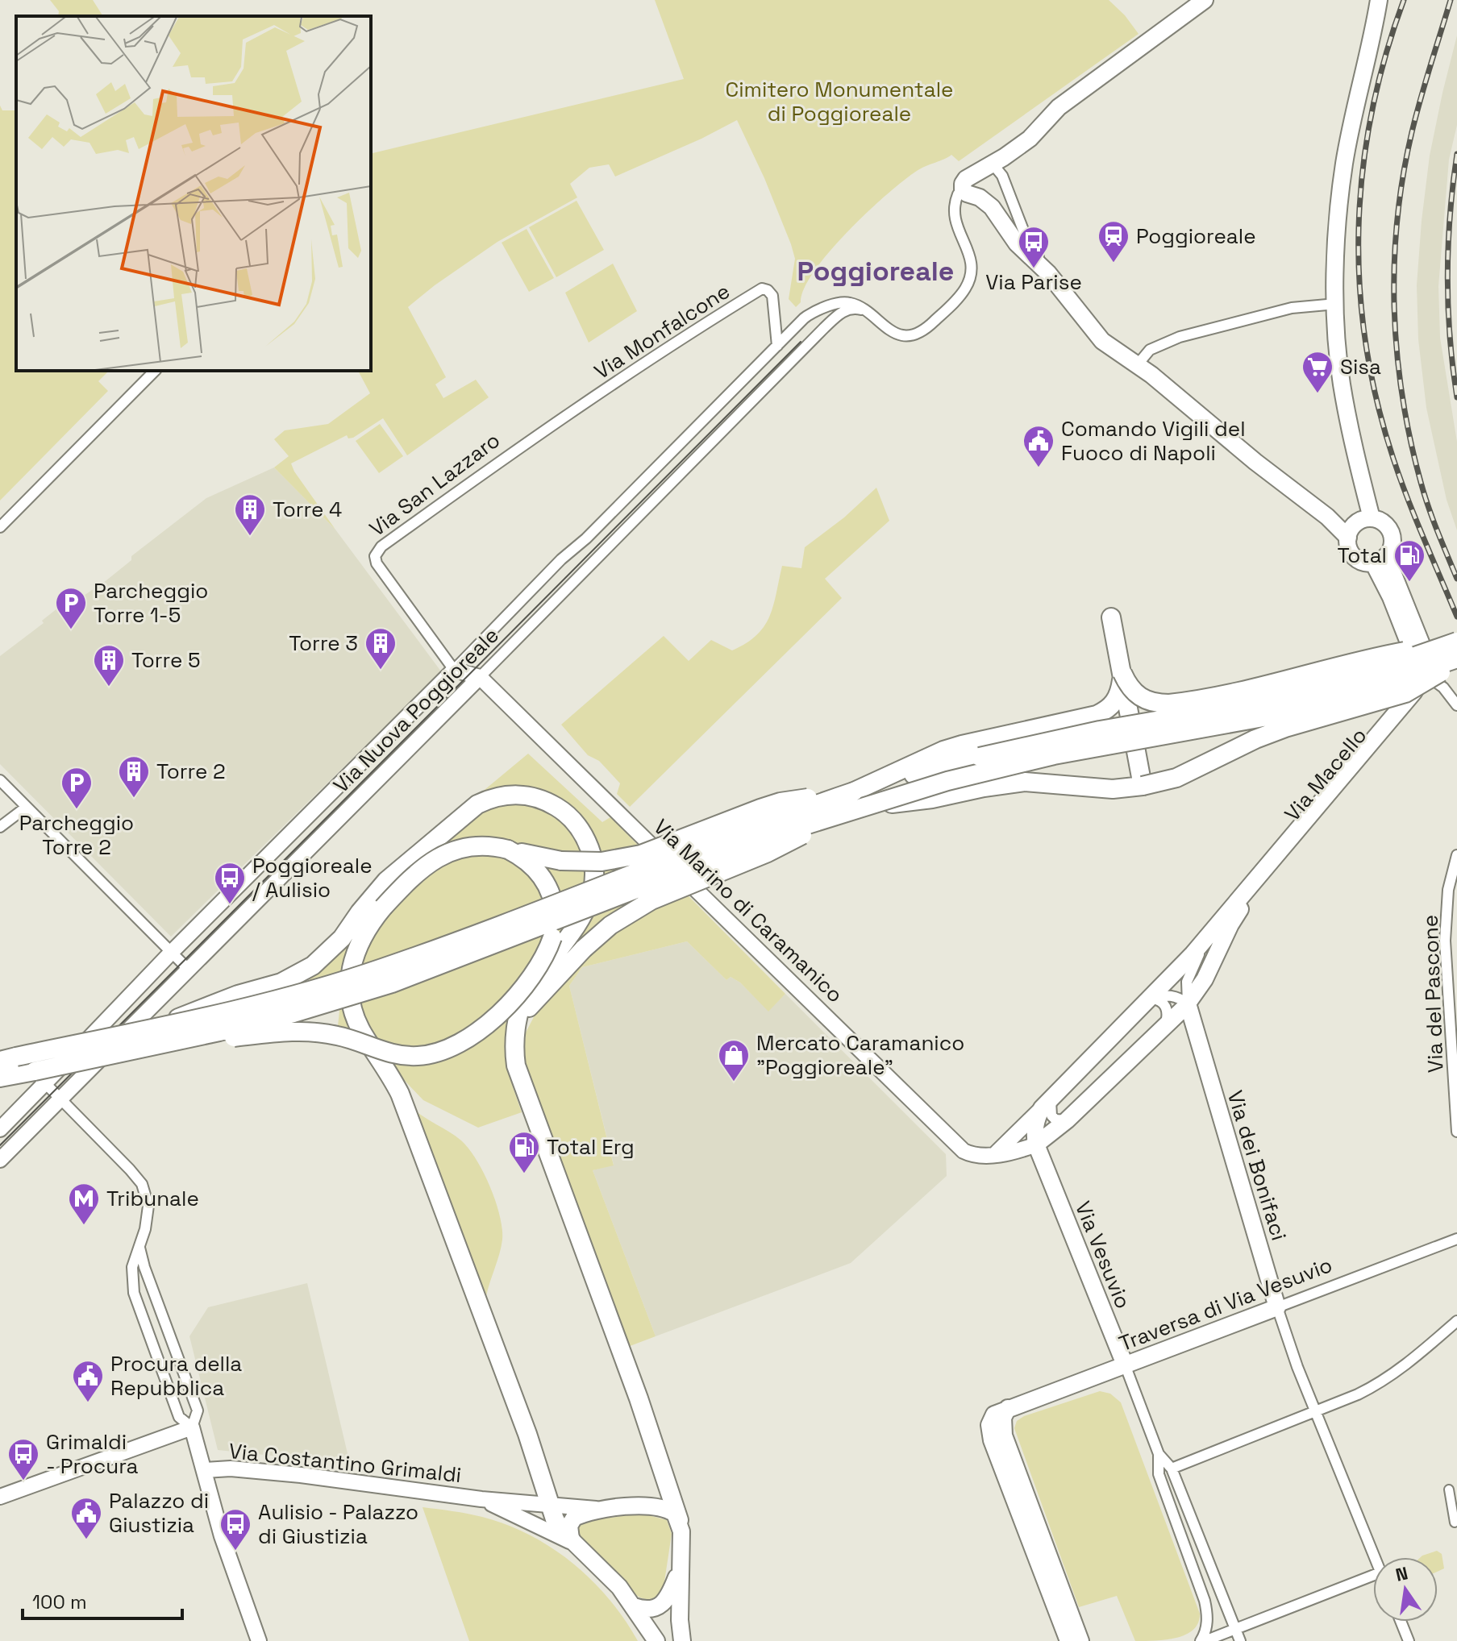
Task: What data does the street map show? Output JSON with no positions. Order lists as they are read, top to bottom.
{
  "streets": {
    "main road": [
      "Via Nuova Poggioreale",
      "Via Macello",
      "Via Marino di Caramanico",
      "Via dei Bonifaci",
      "Via Vesuvio",
      "Traversa di Via Vesuvio",
      "Via Costantino Grimaldi"
    ],
    "street": ["Via Monfalcone", "Via San Lazzaro", "Via del Pascone"]
  },
  "crossings": [
    ["Via Monfalcone", "Via San Lazzaro"],
    ["Via Monfalcone", "Via Nuova Poggioreale"],
    ["Via San Lazzaro", "Via Nuova Poggioreale"],
    ["Via Nuova Poggioreale", "Via Marino di Caramanico"],
    ["Via Marino di Caramanico", "Via Vesuvio"],
    ["Via dei Bonifaci", "Traversa di Via Vesuvio"],
    ["Via Vesuvio", "Traversa di Via Vesuvio"]
  ],
  "districts": ["Poggioreale"],
  "parks": ["Cimitero Monumentale di Poggioreale"],
  "places": {
    "station": ["Poggioreale"],
    "bus stop": [
      "Via Parise",
      "Poggioreale / Aulisio",
      "Grimaldi - Procura",
      "Aulisio - Palazzo di Giustizia"
    ],
    "supermarket": ["Sisa"],
    "public building": ["Comando Vigili del Fuoco di Napoli", "Procura della Repubblica", "Palazzo di Giustizia"],
    "building": [
      "Torre 4",
      "Torre 3",
      "Torre 5",
      "Torre 2"
    ],
    "fuel station": ["Total", "Total Erg"],
    "parking": ["Parcheggio Torre 1-5", "Parcheggio Torre 2"],
    "shop": ["Mercato Caramanico \"Poggioreale\""],
    "metro station": ["Tribunale"]
  },
  "scale_bar": "100 m",
  "north": "top"
}
